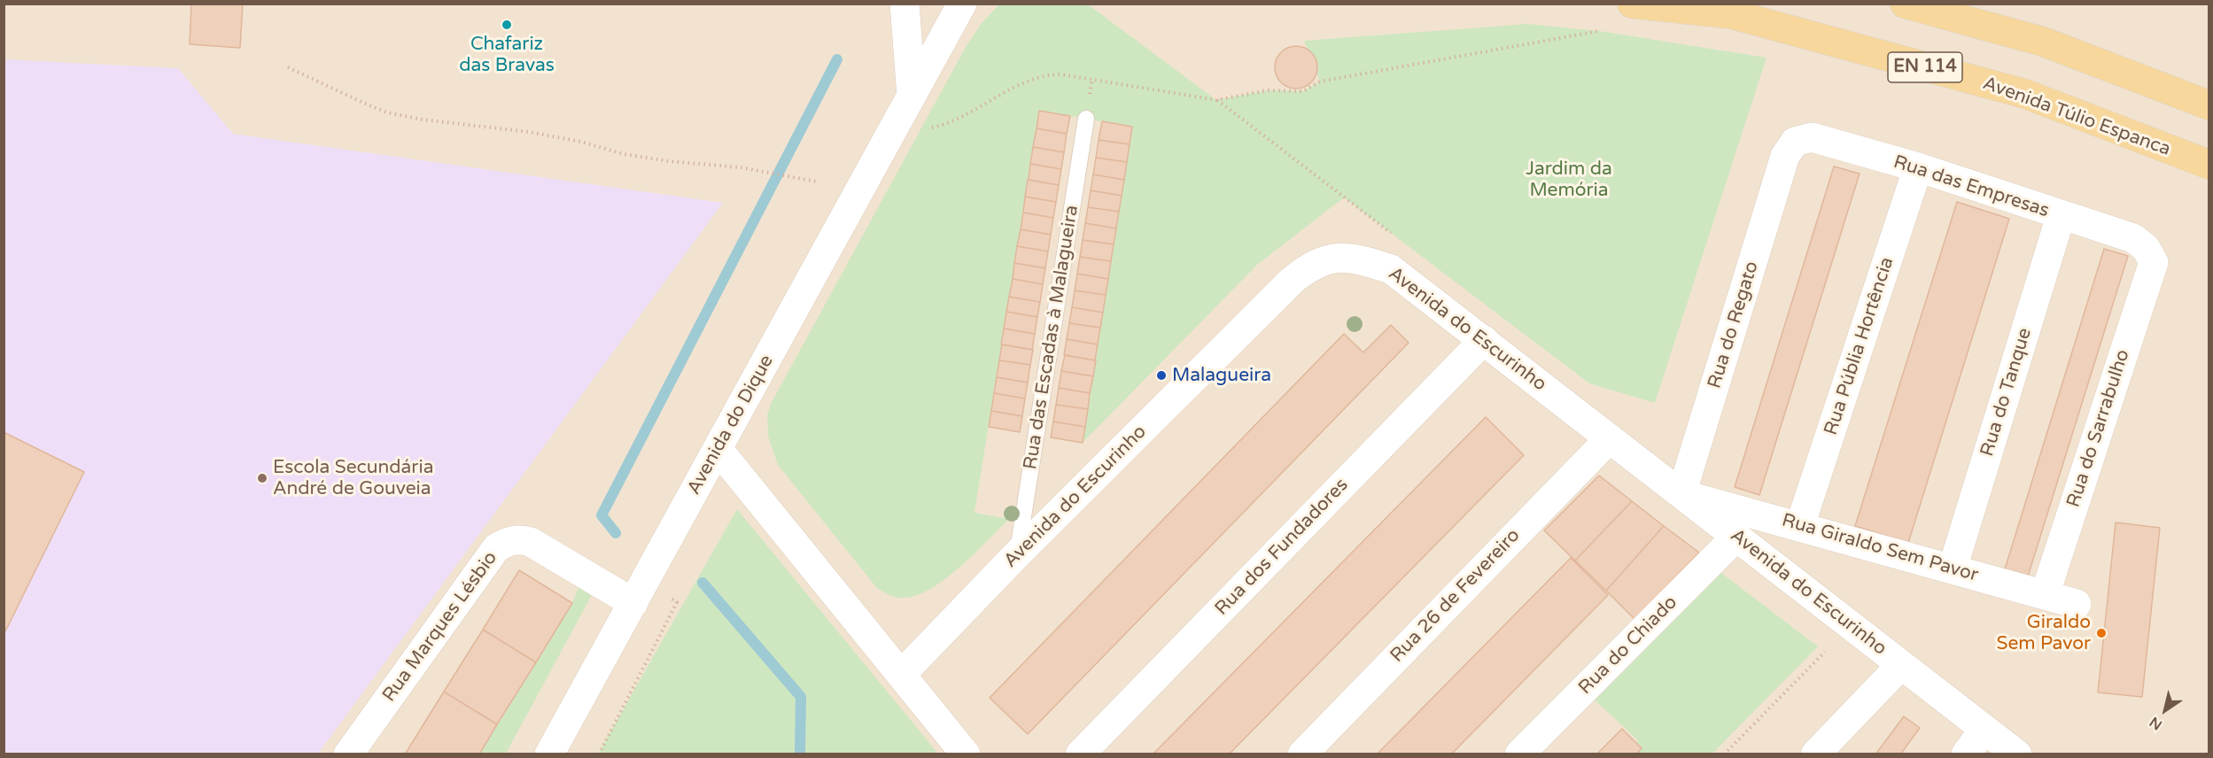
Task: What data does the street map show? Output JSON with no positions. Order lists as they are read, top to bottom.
{
  "streets": {
    "main road": ["EN 114", "Avenida Túlio Espanca"],
    "street": [
      "Rua das Empresas",
      "Rua do Regato",
      "Avenida do Escurinho",
      "Rua Públia Hortência",
      "Rua do Tanque",
      "Avenida do Dique",
      "Rua do Sarrabulho",
      "Rua dos Fundadores",
      "Rua Giraldo Sem Pavor",
      "Rua 26 de Fevereiro",
      "Rua Marques Lésbio",
      "Rua do Chiado"
    ],
    "lane": ["Rua das Escadas à Malagueira"]
  },
  "crossings": [
    ["Rua das Empresas", "Rua do Regato"],
    ["Rua das Empresas", "Rua Públia Hortência"],
    ["Rua das Empresas", "Rua do Tanque"],
    ["Rua das Empresas", "Rua do Sarrabulho"],
    ["Rua do Regato", "Avenida do Escurinho"],
    ["Rua do Regato", "Rua Giraldo Sem Pavor"],
    ["Avenida do Escurinho", "Rua das Escadas à Malagueira"],
    ["Avenida do Escurinho", "Rua dos Fundadores"],
    ["Avenida do Escurinho", "Rua Giraldo Sem Pavor"],
    ["Avenida do Escurinho", "Rua 26 de Fevereiro"],
    ["Avenida do Escurinho", "Rua do Chiado"],
    ["Rua Públia Hortência", "Rua Giraldo Sem Pavor"],
    ["Rua do Tanque", "Rua Giraldo Sem Pavor"],
    ["Avenida do Dique", "Rua Marques Lésbio"],
    ["Rua do Sarrabulho", "Rua Giraldo Sem Pavor"]
  ],
  "parks": ["Jardim da Memória"],
  "places": [
    "Chafariz das Bravas",
    "Malagueira",
    "Escola Secundária André de Gouveia",
    "Giraldo Sem Pavor"
  ],
  "north": "bottom left"
}
